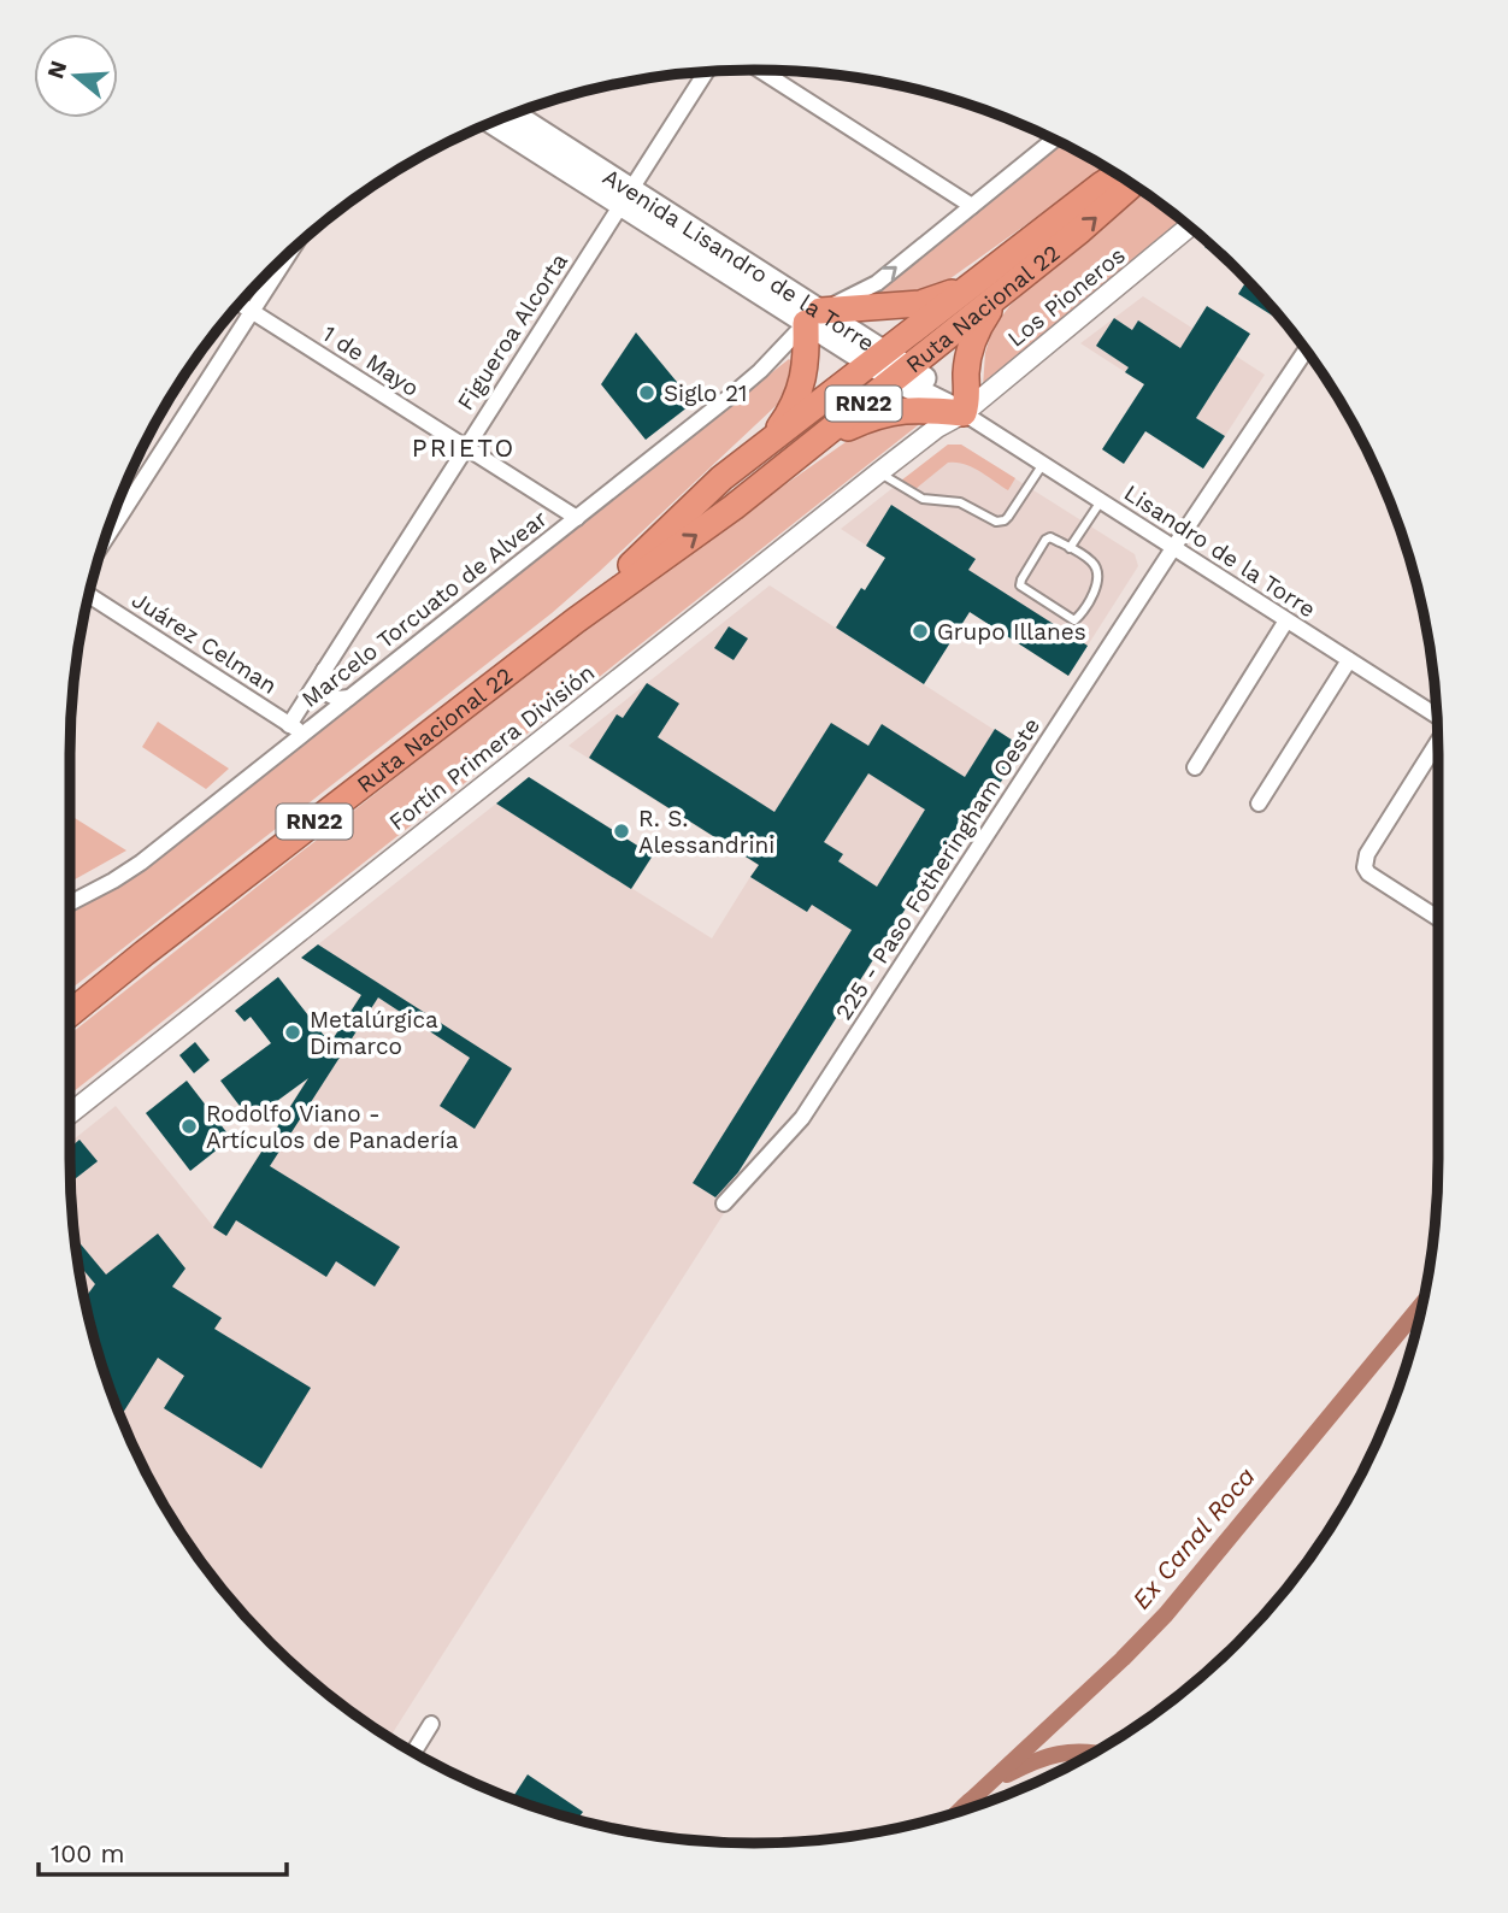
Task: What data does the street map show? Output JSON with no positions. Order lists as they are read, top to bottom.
{
  "streets": {
    "highway": ["Ruta Nacional 22", "RN22"],
    "main road": ["Avenida Lisandro de la Torre"],
    "street": [
      "Los Pioneros",
      "Figueroa Alcorta",
      "1 de Mayo",
      "Lisandro de la Torre",
      "Marcelo Torcuato de Alvear",
      "Juárez Celman",
      "Fortín Primera División",
      "225 - Paso Fotheringham Oeste"
    ]
  },
  "crossings": [
    ["Avenida Lisandro de la Torre", "Los Pioneros"],
    ["Avenida Lisandro de la Torre", "Ruta Nacional 22"],
    ["Avenida Lisandro de la Torre", "Figueroa Alcorta"],
    ["Avenida Lisandro de la Torre", "Lisandro de la Torre"],
    ["Avenida Lisandro de la Torre", "Marcelo Torcuato de Alvear"],
    ["Avenida Lisandro de la Torre", "Fortín Primera División"],
    ["Los Pioneros", "Lisandro de la Torre"],
    ["Los Pioneros", "Fortín Primera División"],
    ["Figueroa Alcorta", "1 de Mayo"],
    ["Figueroa Alcorta", "Juárez Celman"],
    ["1 de Mayo", "Marcelo Torcuato de Alvear"],
    ["Lisandro de la Torre", "Fortín Primera División"],
    ["Lisandro de la Torre", "225 - Paso Fotheringham Oeste"],
    ["Marcelo Torcuato de Alvear", "Juárez Celman"]
  ],
  "districts": ["PRIETO"],
  "water": ["Ex Canal Roca"],
  "places": [
    "Siglo 21",
    "Grupo Illanes",
    "R. S. Alessandrini",
    "Metalúrgica Dimarco",
    "Rodolfo Viano - Artículos de Panadería"
  ],
  "scale_bar": "100 m",
  "north": "left"
}
